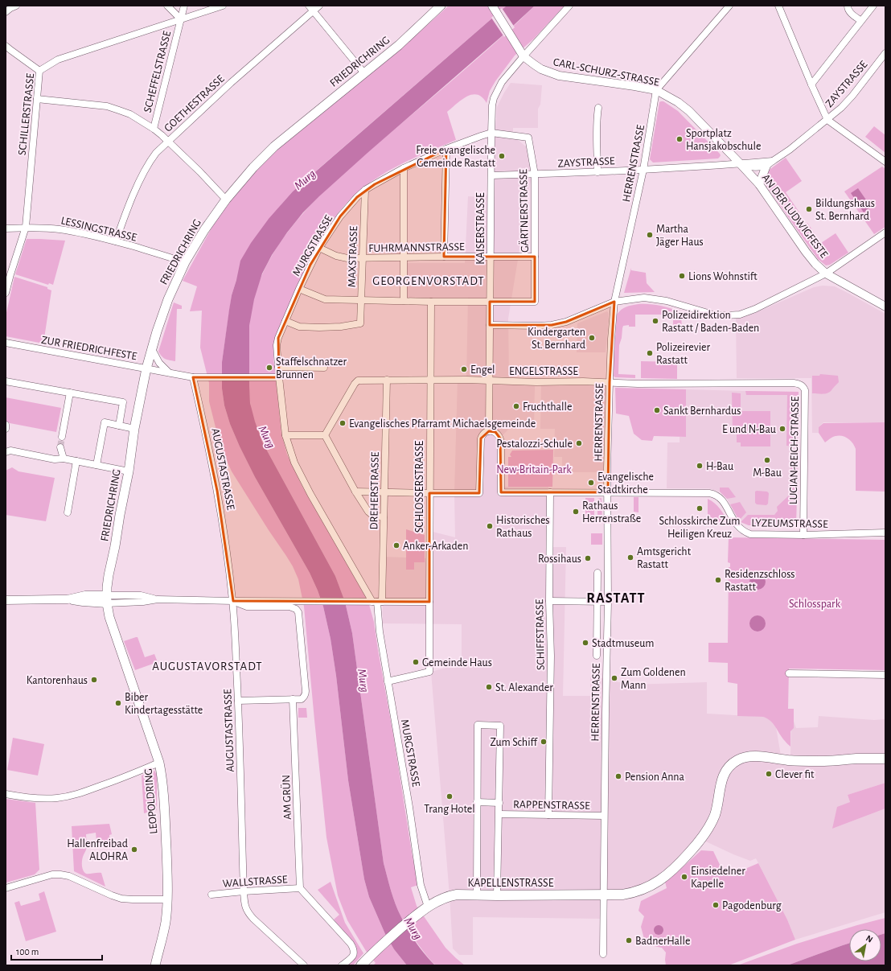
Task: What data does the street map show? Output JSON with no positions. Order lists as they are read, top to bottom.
{
  "streets": {
    "main road": ["FRIEDRICHRING", "LEOPOLDRING", "KAPELLENSTRASSE"],
    "street": [
      "SCHEFFELSTRASSE",
      "CARL-SCHURZ-STRASSE",
      "ZAYSTRASSE",
      "GOETHESTRASSE",
      "SCHILLERSTRASSE",
      "HERRENSTRASSE",
      "GÄRTNERSTRASSE",
      "AN DER LUDWIGFESTE",
      "LESSINGSTRASSE",
      "KAISERSTRASSE",
      "MURGSTRASSE",
      "FUHRMANNSTRASSE",
      "MAXSTRASSE",
      "ZUR FRIEDRICHFESTE",
      "ENGELSTRASSE",
      "LUCIAN-REICH-STRASSE",
      "AUGUSTASTRASSE",
      "SCHLOSSERSTRASSE",
      "DREHERSTRASSE",
      "LYZEUMSTRASSE",
      "SCHIFFSTRASSE",
      "AM GRÜN",
      "RAPPENSTRASSE",
      "WALLSTRASSE"
    ]
  },
  "crossings": [
    ["FRIEDRICHRING", "LESSINGSTRASSE"],
    ["FRIEDRICHRING", "ZUR FRIEDRICHFESTE"],
    ["FRIEDRICHRING", "LEOPOLDRING"],
    ["SCHEFFELSTRASSE", "SCHILLERSTRASSE"],
    ["CARL-SCHURZ-STRASSE", "ZAYSTRASSE"],
    ["CARL-SCHURZ-STRASSE", "HERRENSTRASSE"],
    ["CARL-SCHURZ-STRASSE", "AN DER LUDWIGFESTE"],
    ["CARL-SCHURZ-STRASSE", "KAISERSTRASSE"],
    ["ZAYSTRASSE", "HERRENSTRASSE"],
    ["ZAYSTRASSE", "GÄRTNERSTRASSE"],
    ["ZAYSTRASSE", "AN DER LUDWIGFESTE"],
    ["ZAYSTRASSE", "KAISERSTRASSE"],
    ["GOETHESTRASSE", "LESSINGSTRASSE"],
    ["SCHILLERSTRASSE", "LESSINGSTRASSE"],
    ["HERRENSTRASSE", "ENGELSTRASSE"],
    ["HERRENSTRASSE", "LYZEUMSTRASSE"],
    ["HERRENSTRASSE", "RAPPENSTRASSE"],
    ["HERRENSTRASSE", "KAPELLENSTRASSE"],
    ["GÄRTNERSTRASSE", "KAISERSTRASSE"],
    ["GÄRTNERSTRASSE", "MURGSTRASSE"],
    ["GÄRTNERSTRASSE", "FUHRMANNSTRASSE"],
    ["KAISERSTRASSE", "MURGSTRASSE"],
    ["KAISERSTRASSE", "FUHRMANNSTRASSE"],
    ["KAISERSTRASSE", "ENGELSTRASSE"],
    ["KAISERSTRASSE", "LYZEUMSTRASSE"],
    ["MURGSTRASSE", "FUHRMANNSTRASSE"],
    ["MURGSTRASSE", "MAXSTRASSE"],
    ["MURGSTRASSE", "ZUR FRIEDRICHFESTE"],
    ["MURGSTRASSE", "SCHLOSSERSTRASSE"],
    ["MURGSTRASSE", "DREHERSTRASSE"],
    ["MURGSTRASSE", "KAPELLENSTRASSE"],
    ["FUHRMANNSTRASSE", "MAXSTRASSE"],
    ["ZUR FRIEDRICHFESTE", "AUGUSTASTRASSE"],
    ["ENGELSTRASSE", "LUCIAN-REICH-STRASSE"],
    ["ENGELSTRASSE", "SCHLOSSERSTRASSE"],
    ["ENGELSTRASSE", "DREHERSTRASSE"],
    ["LUCIAN-REICH-STRASSE", "LYZEUMSTRASSE"],
    ["AUGUSTASTRASSE", "WALLSTRASSE"],
    ["LYZEUMSTRASSE", "SCHIFFSTRASSE"],
    ["SCHIFFSTRASSE", "RAPPENSTRASSE"],
    ["AM GRÜN", "WALLSTRASSE"]
  ],
  "districts": ["GEORGENVORSTADT", "RASTATT", "AUGUSTAVORSTADT"],
  "water": ["Murg"],
  "parks": ["New-Britain-Park", "Schlosspark"],
  "places": [
    "Sportplatz Hansjakobschule",
    "Freie evangelische Gemeinde Rastatt",
    "Bildungshaus St. Bernhard",
    "Martha Jäger Haus",
    "Lions Wohnstift",
    "Polizeidirektion Rastatt / Baden-Baden",
    "Kindergarten St. Bernhard",
    "Polizeirevier Rastatt",
    "Staffelschnatzer Brunnen",
    "Engel",
    "Fruchthalle",
    "Sankt Bernhardus",
    "Evangelisches Pfarramt Michaelsgemeinde",
    "E und N-Bau",
    "Pestalozzi-Schule",
    "M-Bau",
    "H-Bau",
    "Evangelische Stadtkirche",
    "Schlosskirche Zum Heiligen Kreuz",
    "Rathaus Herrenstraße",
    "Historisches Rathaus",
    "Anker-Arkaden",
    "Amtsgericht Rastatt",
    "Rossihaus",
    "Residenzschloss Rastatt",
    "Stadtmuseum",
    "Gemeinde Haus",
    "Zum Goldenen Mann",
    "Kantorenhaus",
    "St. Alexander",
    "Biber Kindertagesstätte",
    "Zum Schiff",
    "Clever fit",
    "Pension Anna",
    "Trang Hotel",
    "Hallenfreibad ALOHRA",
    "Einsiedelner Kapelle",
    "Pagodenburg",
    "BadnerHalle"
  ],
  "scale_bar": "100 m",
  "north": "top right"
}
